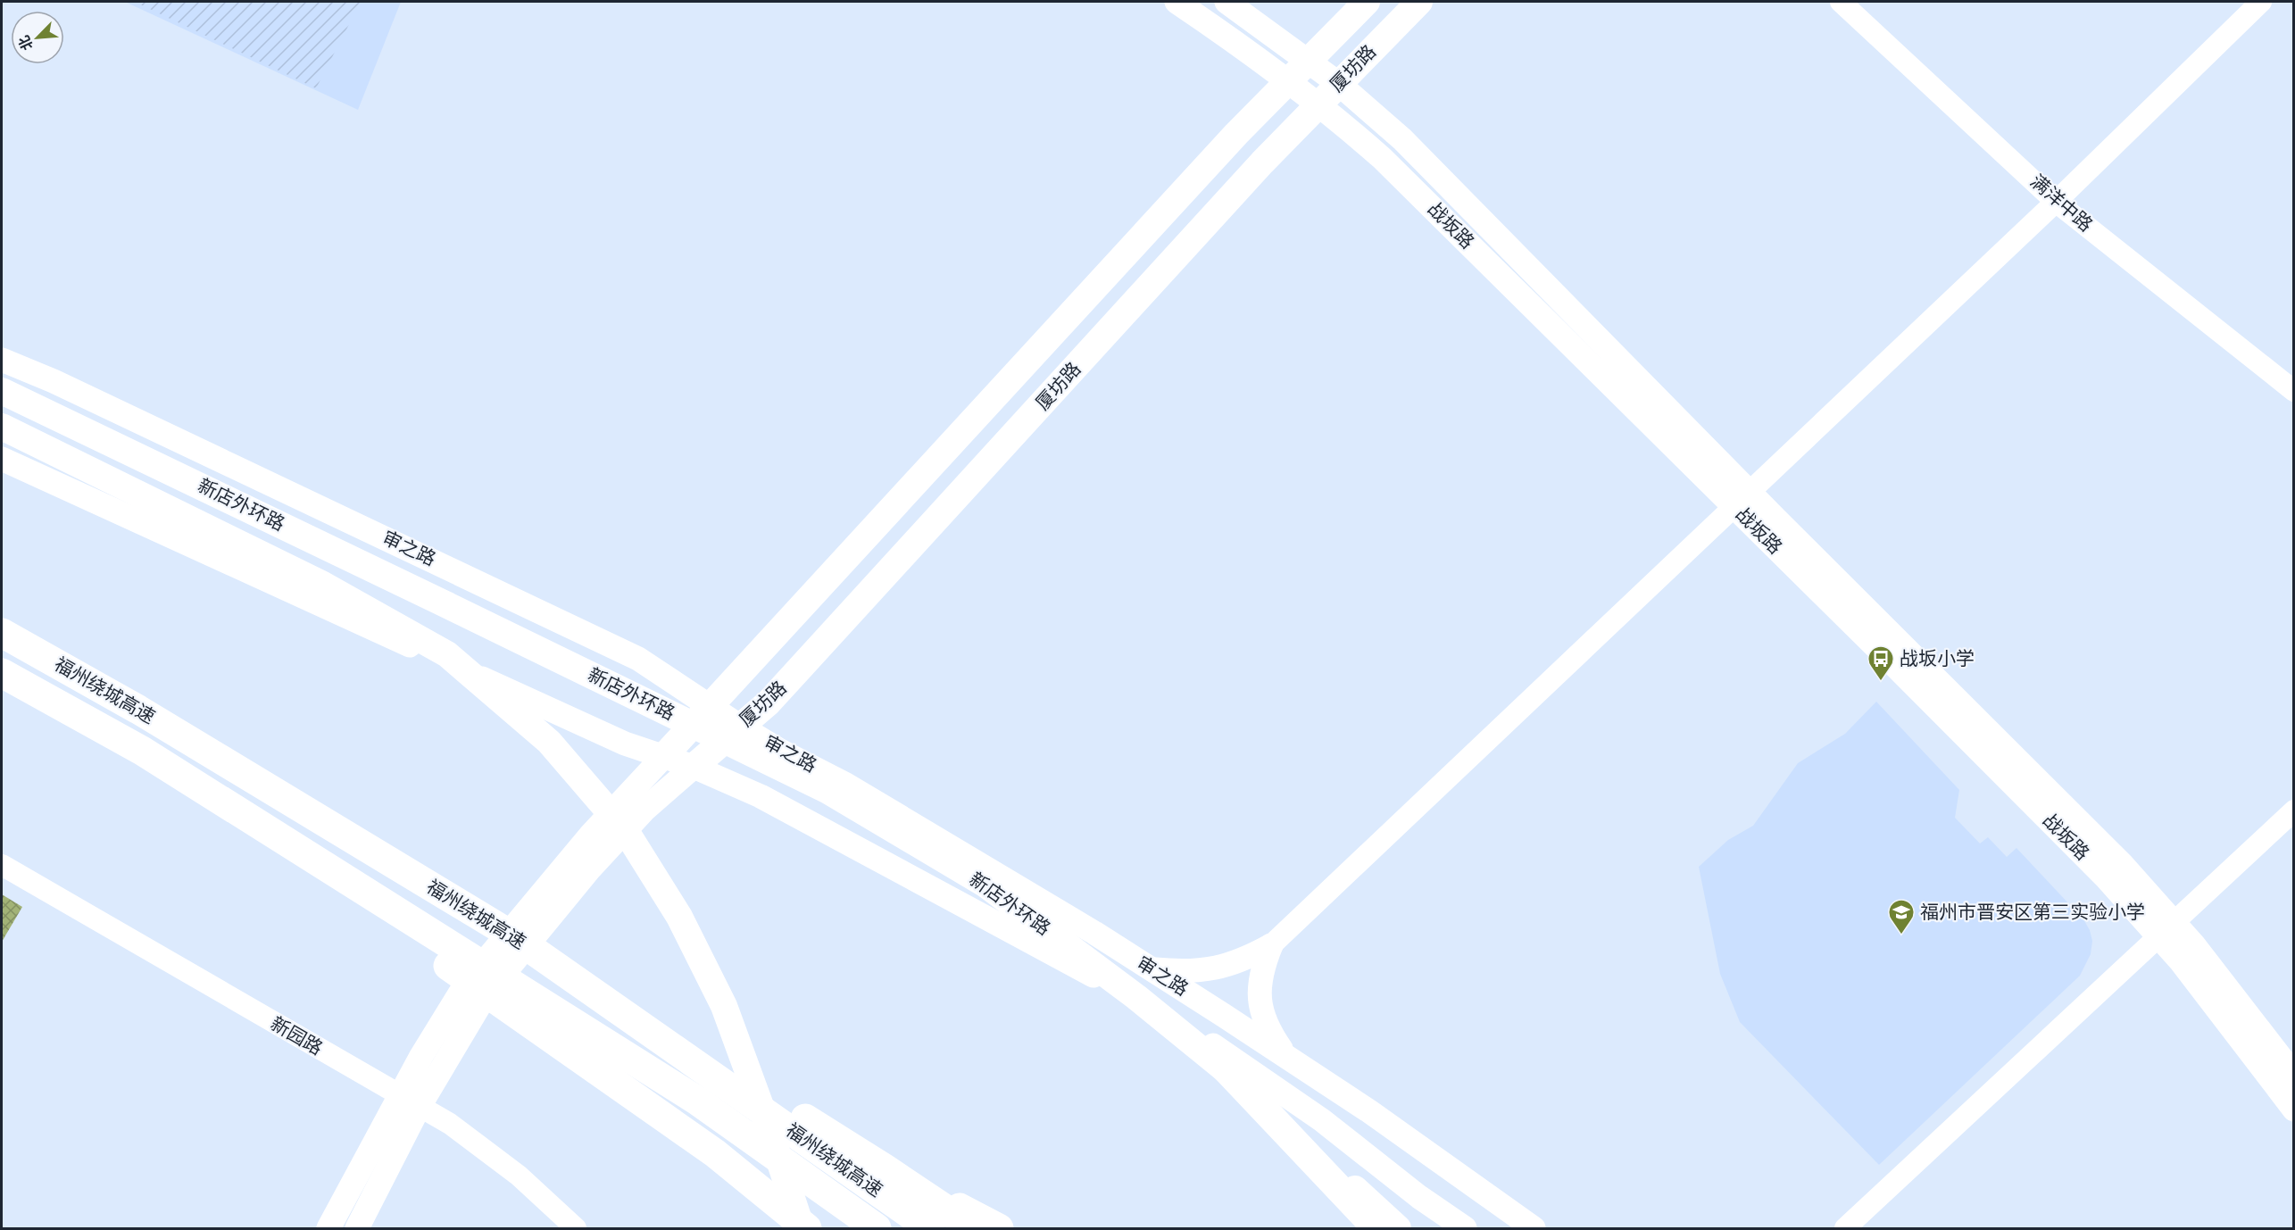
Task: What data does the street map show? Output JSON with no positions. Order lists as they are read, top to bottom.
{
  "streets": {
    "highway": ["福州绕城高速"],
    "main road": [
      "厦坊路",
      "战坂路",
      "新店外环路",
      "审之路"
    ],
    "street": ["满洋中路", "新园路"]
  },
  "crossings": [
    ["厦坊路", "战坂路"],
    ["厦坊路", "审之路"]
  ],
  "places": {
    "bus stop": ["战坂小学"],
    "school or university": ["福州市晋安区第三实验小学"]
  },
  "north": "bottom left"
}
